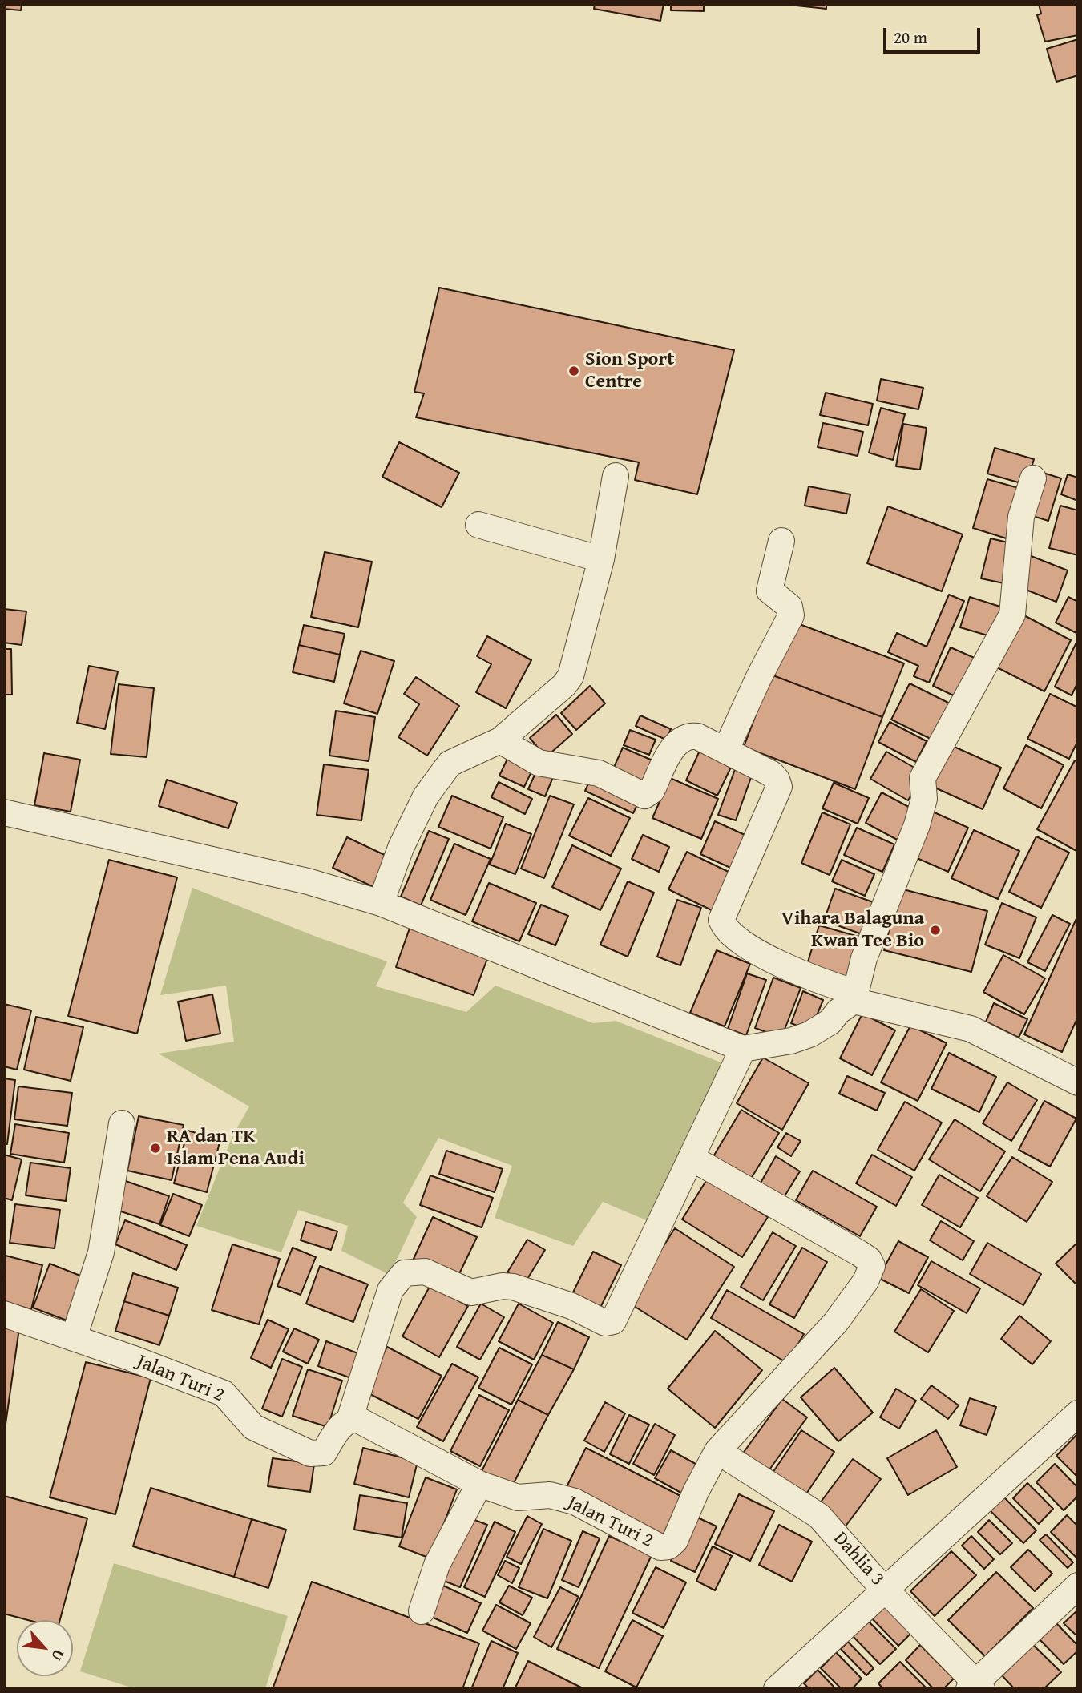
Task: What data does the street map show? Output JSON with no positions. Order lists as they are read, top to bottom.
{
  "streets": {
    "street": ["Jalan Turi 2", "Dahlia 3"]
  },
  "crossings": [
    ["Jalan Turi 2", "Dahlia 3"]
  ],
  "places": ["Sion Sport Centre", "Vihara Balaguna Kwan Tee Bio", "RA dan TK Islam Pena Audi"],
  "scale_bar": "20 m",
  "north": "bottom right"
}
